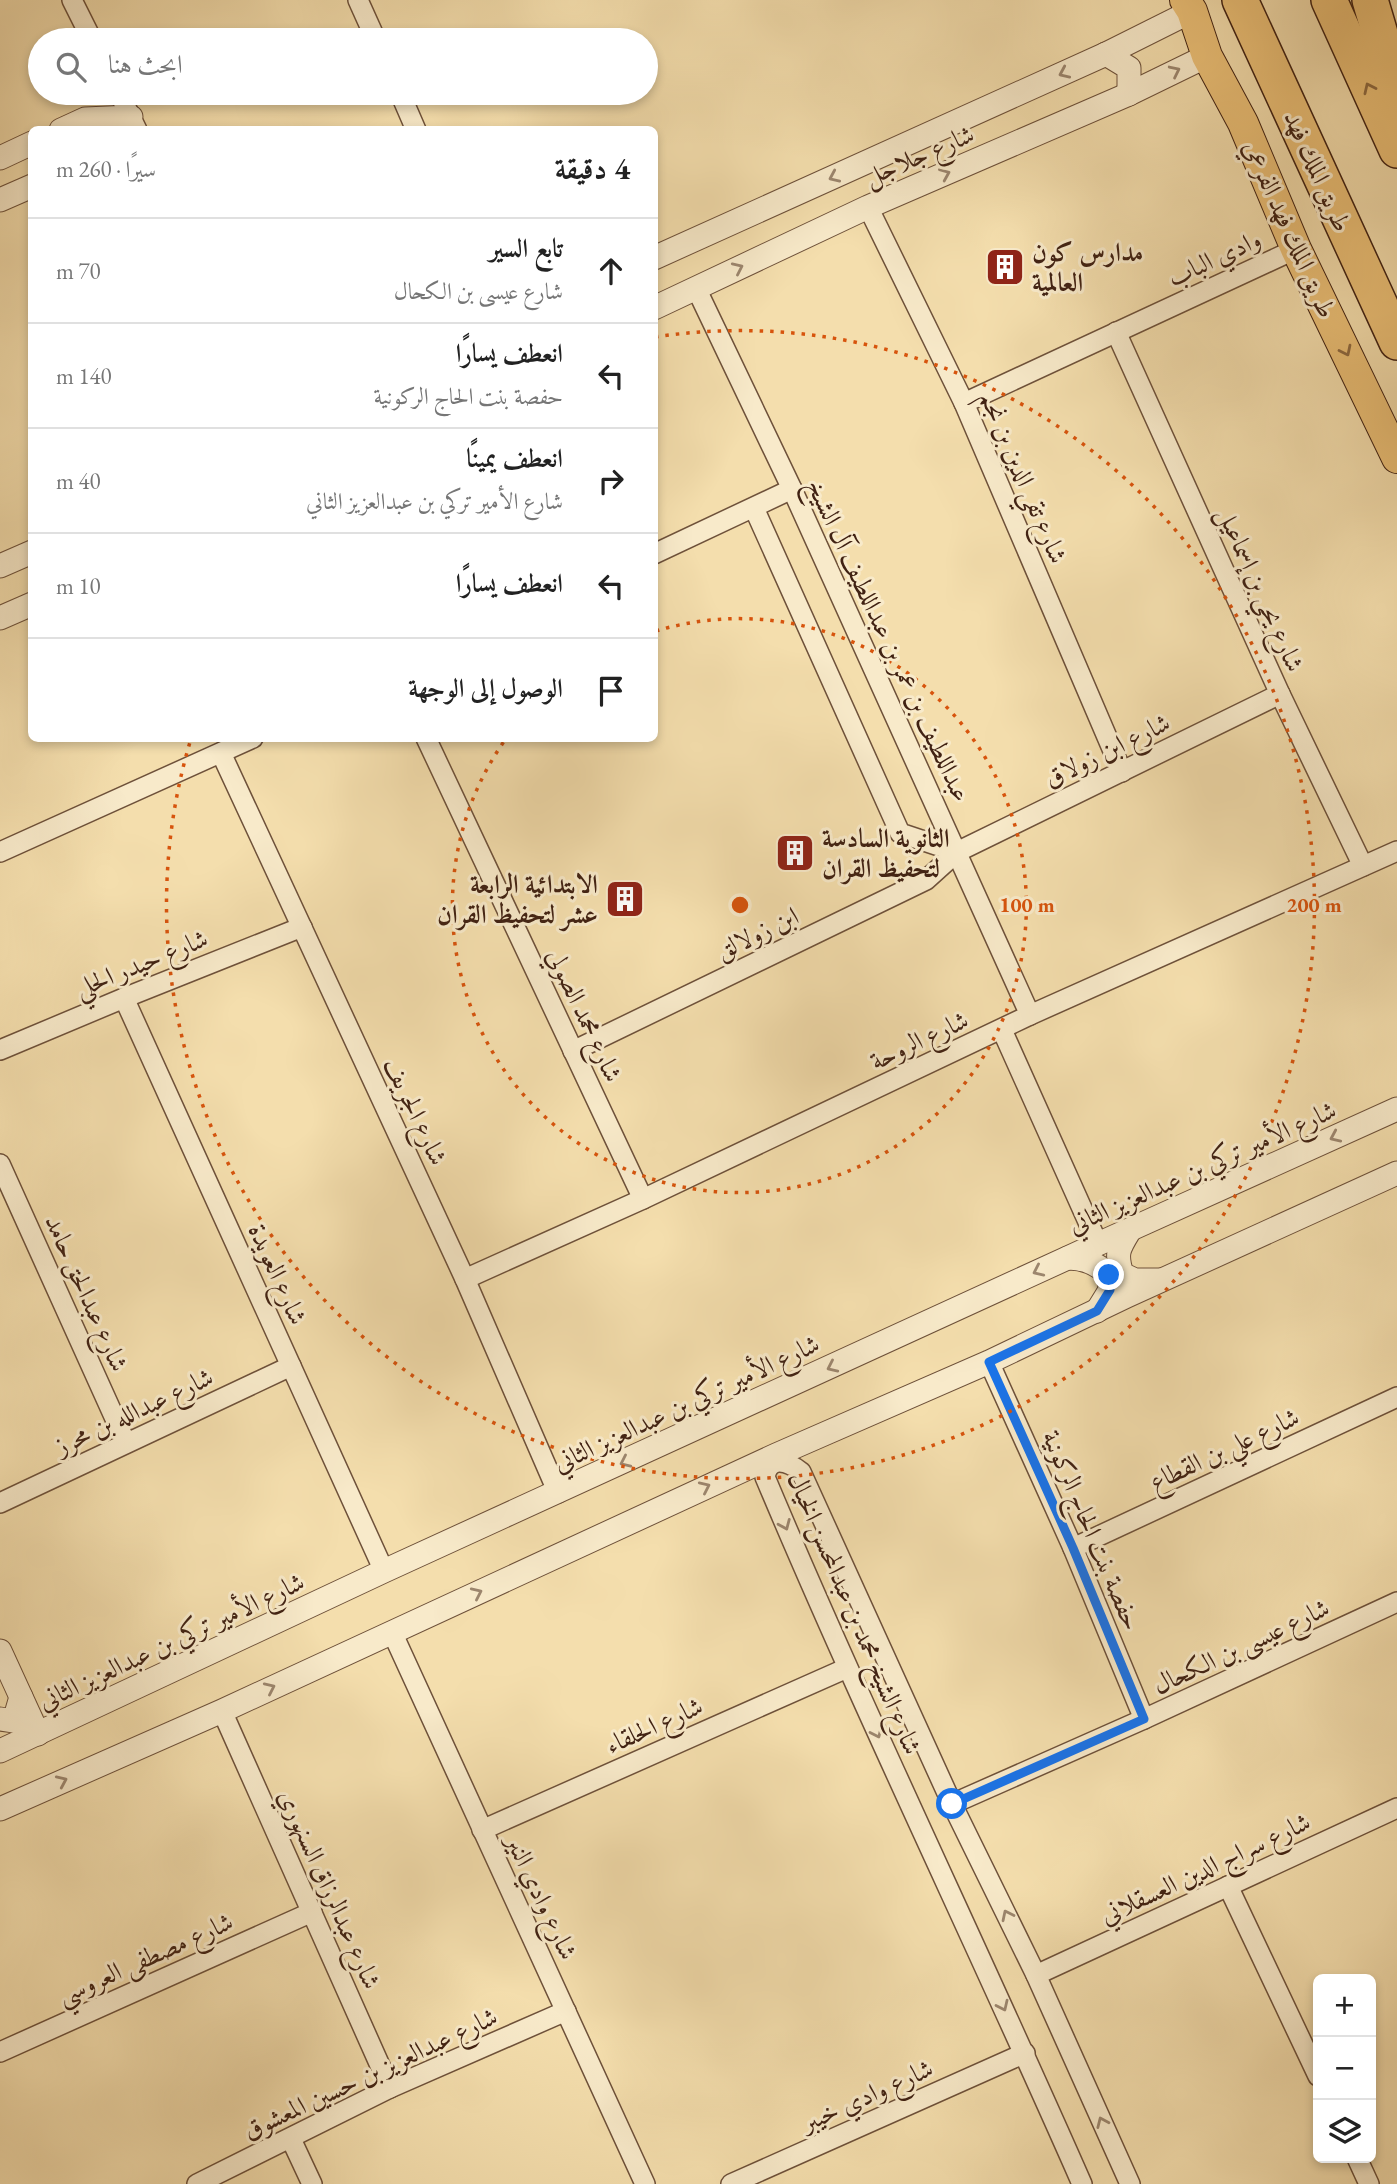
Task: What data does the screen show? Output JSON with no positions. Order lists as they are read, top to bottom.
{
  "streets": {
    "highway": ["طريق الملك فهد"],
    "main road": ["طريق الملك فهد الفرعي"],
    "street": [
      "شارع جلاجل",
      "وادي الباب",
      "شارع تقي الدين بن نجم",
      "شارع يحي بن إسماعيل",
      "عبداللطيف بن عمر بن عبداللطيف آل الشيخ",
      "شارع ابن زولاق",
      "ابن زولالق",
      "شارع حيدر الحلي",
      "شارع محمد الصولي",
      "شارع الروحة",
      "شارع الجريف",
      "شارع الأمير تركي بن عبدالعزيز الثاني",
      "شارع العويدة",
      "شارع عبدالحق حامد",
      "شارع عبدالله بن محرز",
      "شارع علي بن القطاع",
      "حفصة بنت الحاج الركونية",
      "شارع الشيخ محمد بن عبدالمحسن الخيال",
      "شارع عيسى بن الكحال",
      "شارع الحلقاء",
      "شارع سراج الدين العسقلاني",
      "شارع عبدالرزاق السنهوري",
      "شارع وادي النير",
      "شارع مصطفى العروسي",
      "شارع عبدالعزيز بن حسين المعشوق",
      "شارع وادي خيبر"
    ]
  },
  "crossings": [
    ["شارع جلاجل", "طريق الملك فهد الفرعي"],
    ["شارع جلاجل", "شارع تقي الدين بن نجم"],
    ["شارع جلاجل", "عبداللطيف بن عمر بن عبداللطيف آل الشيخ"],
    ["طريق الملك فهد الفرعي", "وادي الباب"],
    ["وادي الباب", "شارع تقي الدين بن نجم"],
    ["وادي الباب", "شارع يحي بن إسماعيل"],
    ["شارع تقي الدين بن نجم", "شارع ابن زولاق"],
    ["شارع يحي بن إسماعيل", "شارع ابن زولاق"],
    ["شارع يحي بن إسماعيل", "شارع الروحة"],
    ["عبداللطيف بن عمر بن عبداللطيف آل الشيخ", "شارع ابن زولاق"],
    ["عبداللطيف بن عمر بن عبداللطيف آل الشيخ", "ابن زولالق"],
    ["عبداللطيف بن عمر بن عبداللطيف آل الشيخ", "شارع الروحة"],
    ["شارع ابن زولاق", "ابن زولالق"],
    ["ابن زولالق", "شارع محمد الصولي"],
    ["شارع حيدر الحلي", "شارع الجريف"],
    ["شارع حيدر الحلي", "شارع العويدة"],
    ["شارع محمد الصولي", "شارع الروحة"],
    ["شارع الروحة", "شارع الجريف"],
    ["شارع الجريف", "شارع الأمير تركي بن عبدالعزيز الثاني"],
    ["شارع الأمير تركي بن عبدالعزيز الثاني", "شارع العويدة"],
    ["شارع العويدة", "شارع عبدالله بن محرز"],
    ["شارع عبدالحق حامد", "شارع عبدالله بن محرز"],
    ["شارع علي بن القطاع", "حفصة بنت الحاج الركونية"],
    ["حفصة بنت الحاج الركونية", "شارع عيسى بن الكحال"],
    ["شارع الشيخ محمد بن عبدالمحسن الخيال", "شارع عيسى بن الكحال"],
    ["شارع الشيخ محمد بن عبدالمحسن الخيال", "شارع الحلقاء"],
    ["شارع الشيخ محمد بن عبدالمحسن الخيال", "شارع سراج الدين العسقلاني"],
    ["شارع الشيخ محمد بن عبدالمحسن الخيال", "شارع وادي خيبر"],
    ["شارع الحلقاء", "شارع وادي النير"],
    ["شارع عبدالرزاق السنهوري", "شارع مصطفى العروسي"],
    ["شارع عبدالرزاق السنهوري", "شارع عبدالعزيز بن حسين المعشوق"],
    ["شارع وادي النير", "شارع عبدالعزيز بن حسين المعشوق"]
  ],
  "one_way": ["طريق الملك فهد الفرعي"],
  "places": {
    "building": ["مدارس كون العالمية", "الثانوية السادسة لتحفيظ القران", "الابتدائية الرابعة عشر لتحفيظ القران"]
  },
  "page": {
    "search": "ابحث هنا",
    "heading": ["4 دقيقة", "سيرًا · 260 m"],
    "list": [
      ["تابع السير", "شارع عيسى بن الكحال", "70 m"],
      ["انعطف يسارًا", "حفصة بنت الحاج الركونية", "140 m"],
      ["انعطف يمينًا", "شارع الأمير تركي بن عبدالعزيز الثاني", "40 m"],
      ["انعطف يسارًا", "10 m"],
      "الوصول إلى الوجهة"
    ],
    "map_buttons": ["+", "−"]
  },
  "rings": ["100 m", "200 m"]
}
